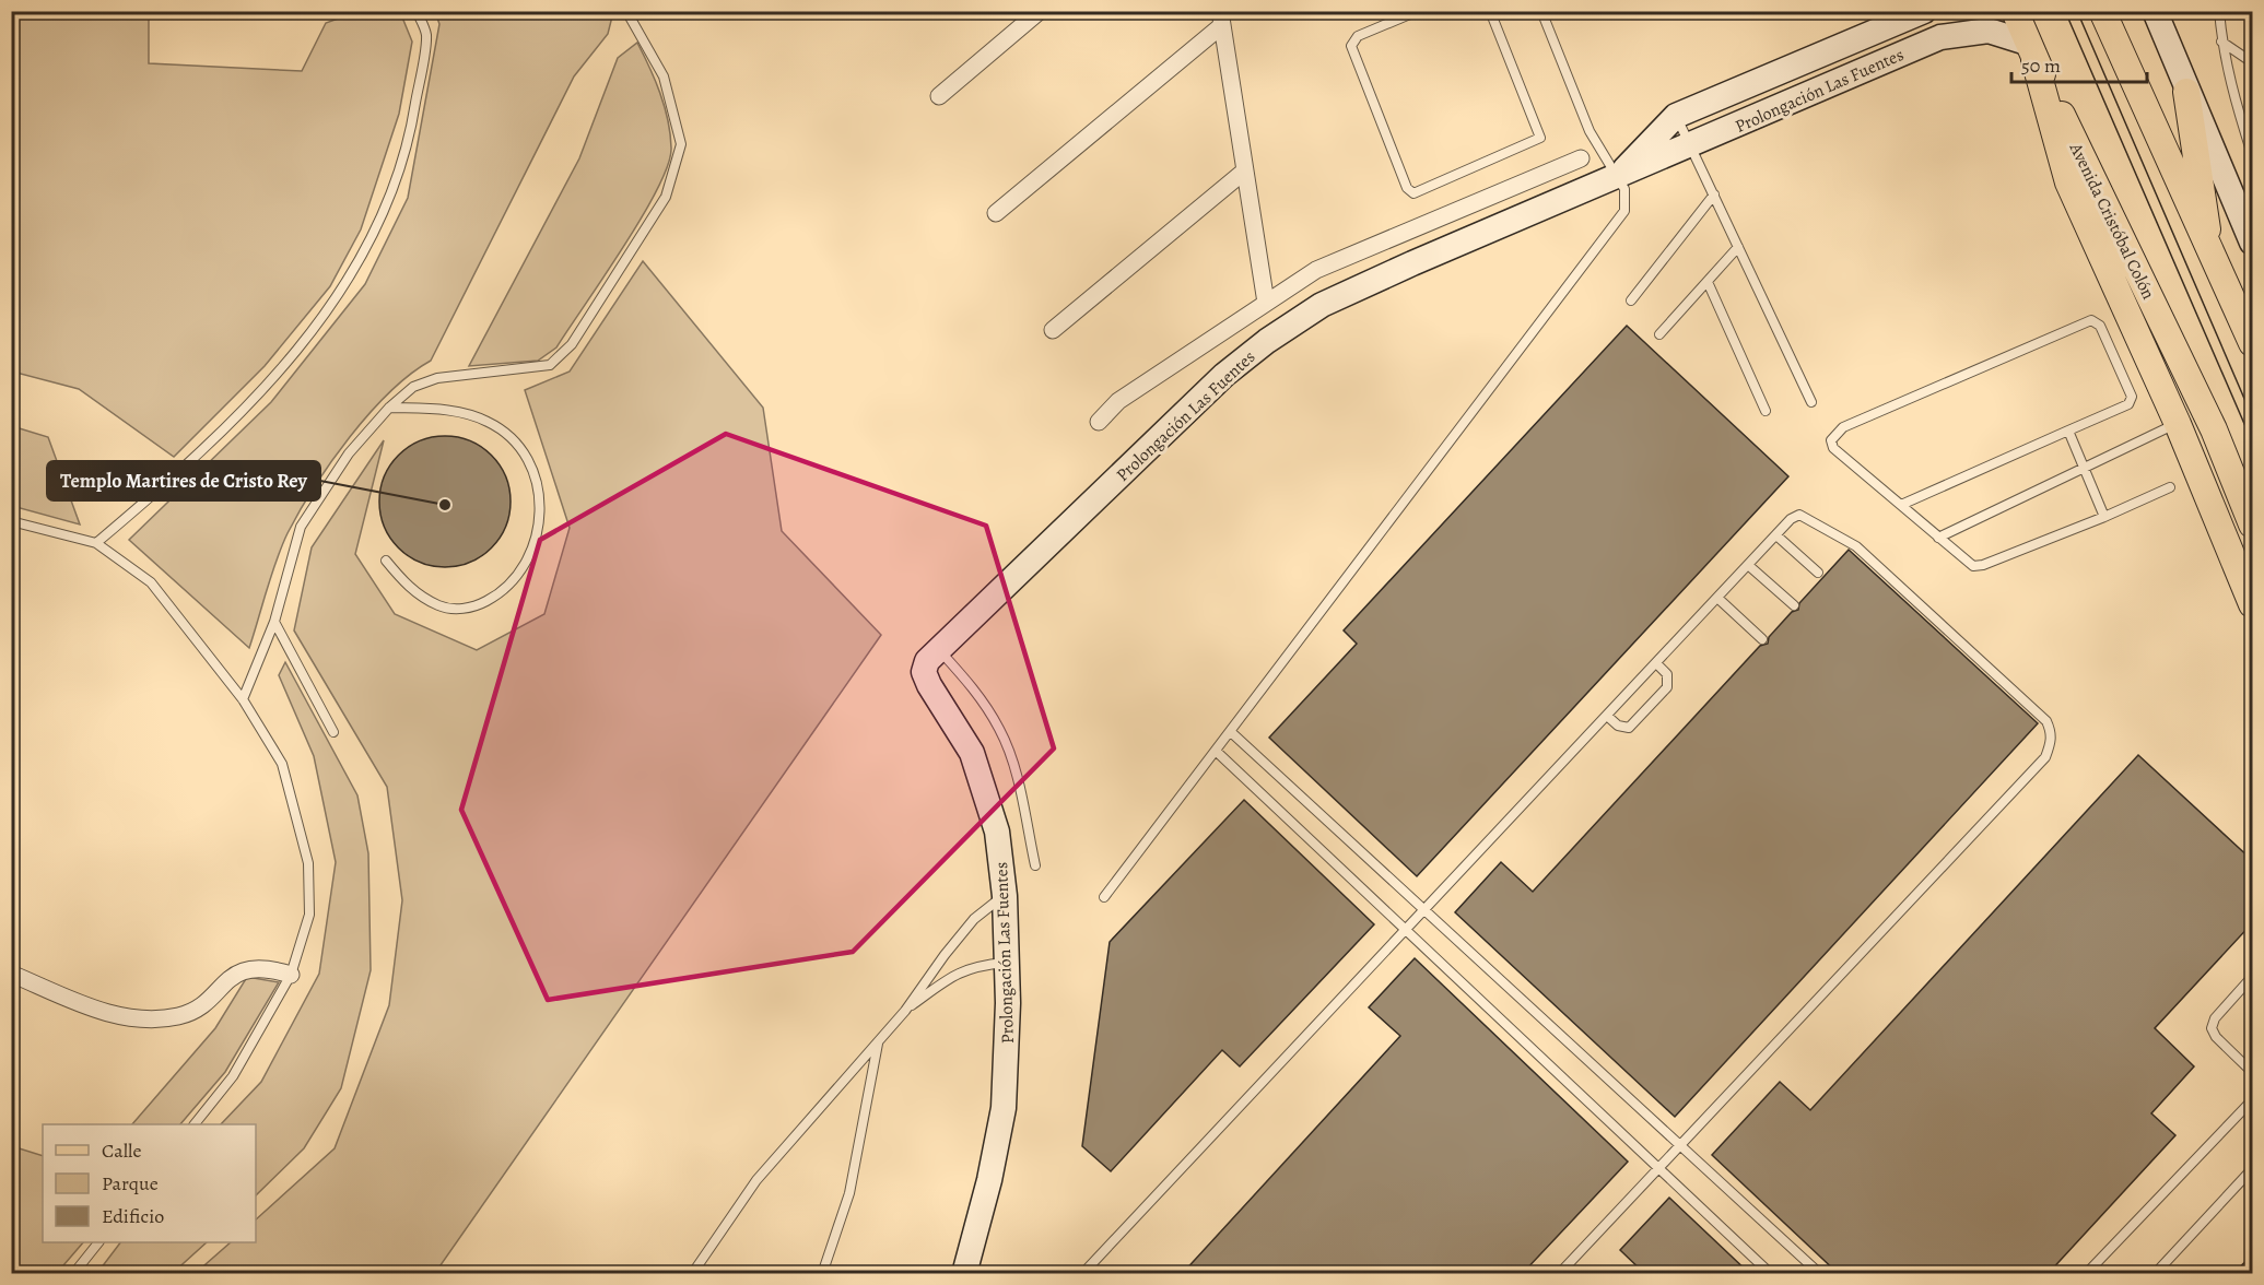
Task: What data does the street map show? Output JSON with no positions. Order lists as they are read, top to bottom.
{
  "streets": {
    "main road": ["Avenida Cristóbal Colón"],
    "street": ["Prolongación Las Fuentes"]
  },
  "crossings": [
    ["Prolongación Las Fuentes", "Avenida Cristóbal Colón"]
  ],
  "places": ["Templo Martires de Cristo Rey"],
  "legend": ["Calle", "Parque", "Edificio"],
  "scale_bar": "50 m"
}
